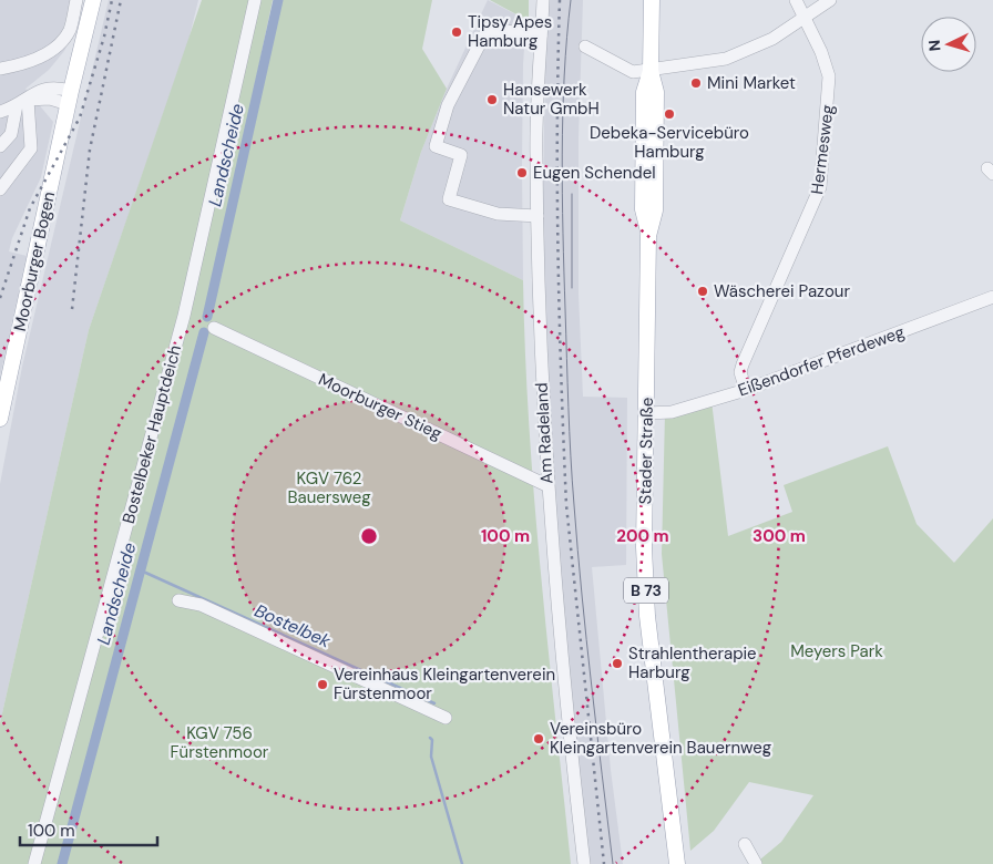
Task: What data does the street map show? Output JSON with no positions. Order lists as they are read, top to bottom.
{
  "streets": {
    "main road": ["Moorburger Bogen", "Stader Straße", "B 73"],
    "street": [
      "Hermesweg",
      "Eißendorfer Pferdeweg",
      "Moorburger Stieg",
      "Am Radeland",
      "Bostelbeker Hauptdeich"
    ]
  },
  "crossings": [
    ["Hermesweg", "Eißendorfer Pferdeweg"],
    ["Eißendorfer Pferdeweg", "Stader Straße"],
    ["Moorburger Stieg", "Am Radeland"]
  ],
  "water": ["Landscheide", "Bostelbek"],
  "parks": ["KGV 762 Bauersweg", "Meyers Park", "KGV 756 Fürstenmoor"],
  "places": [
    "Tipsy Apes Hamburg",
    "Mini Market",
    "Hansewerk Natur GmbH",
    "Debeka-Servicebüro Hamburg",
    "Eugen Schendel",
    "Wäscherei Pazour",
    "Strahlentherapie Harburg",
    "Vereinhaus Kleingartenverein Fürstenmoor",
    "Vereinsbüro Kleingartenverein Bauernweg"
  ],
  "scale_bar": "100 m",
  "north": "left",
  "rings": ["100 m", "200 m", "300 m"]
}
